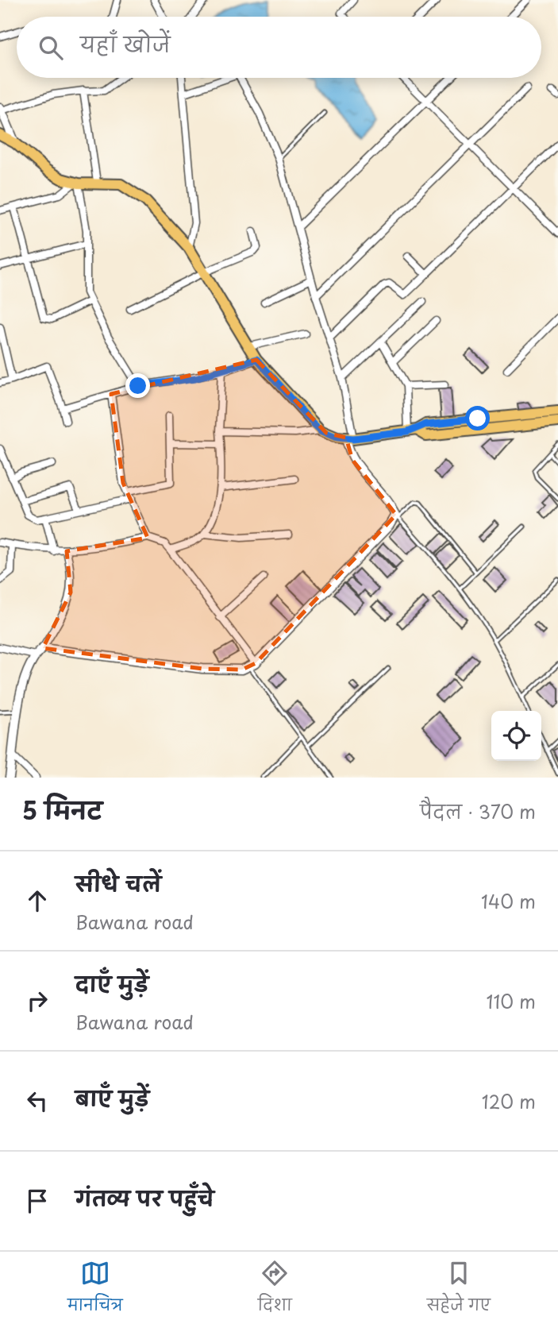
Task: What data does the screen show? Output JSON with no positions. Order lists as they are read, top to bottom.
{
  "page": {
    "search": "यहाँ खोजें",
    "heading": ["5 मिनट", "पैदल · 370 m"],
    "list": [
      ["सीधे चलें", "Bawana road", "140 m"],
      ["दाएँ मुड़ें", "Bawana road", "110 m"],
      ["बाएँ मुड़ें", "120 m"],
      "गंतव्य पर पहुँचे"
    ],
    "nav": ["मानचित्र", "दिशा", "सहेजे गए"]
  }
}
